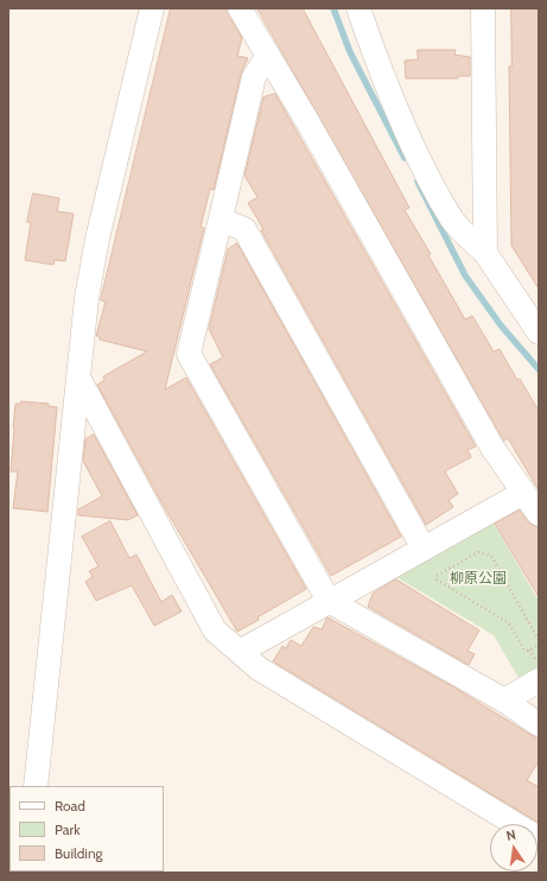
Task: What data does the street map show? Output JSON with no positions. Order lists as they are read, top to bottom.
{
  "parks": ["柳原公園"],
  "legend": ["Road", "Park", "Building"],
  "north": "top"
}
